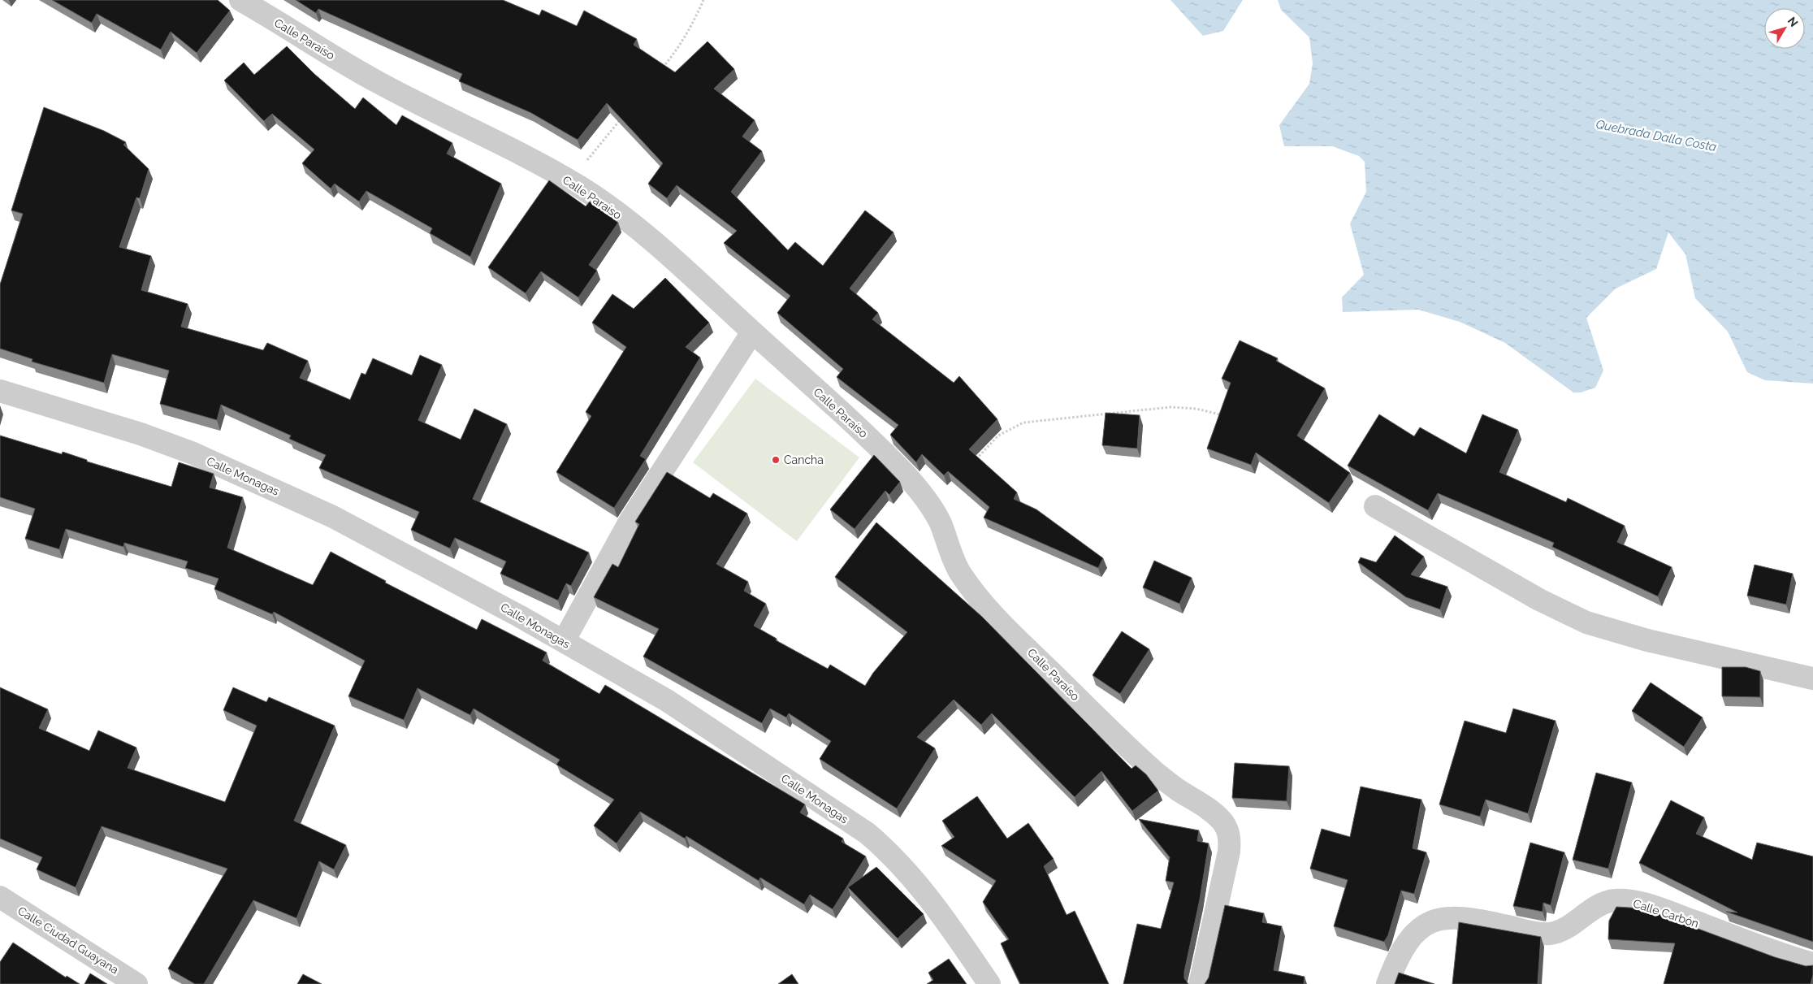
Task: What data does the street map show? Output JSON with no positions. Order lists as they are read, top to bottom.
{
  "streets": {
    "street": [
      "Calle Paraíso",
      "Calle Monagas",
      "Calle Carbón",
      "Calle Ciudad Guayana"
    ]
  },
  "water": ["Quebrada Dalla Costa"],
  "places": ["Cancha"],
  "north": "top right"
}
